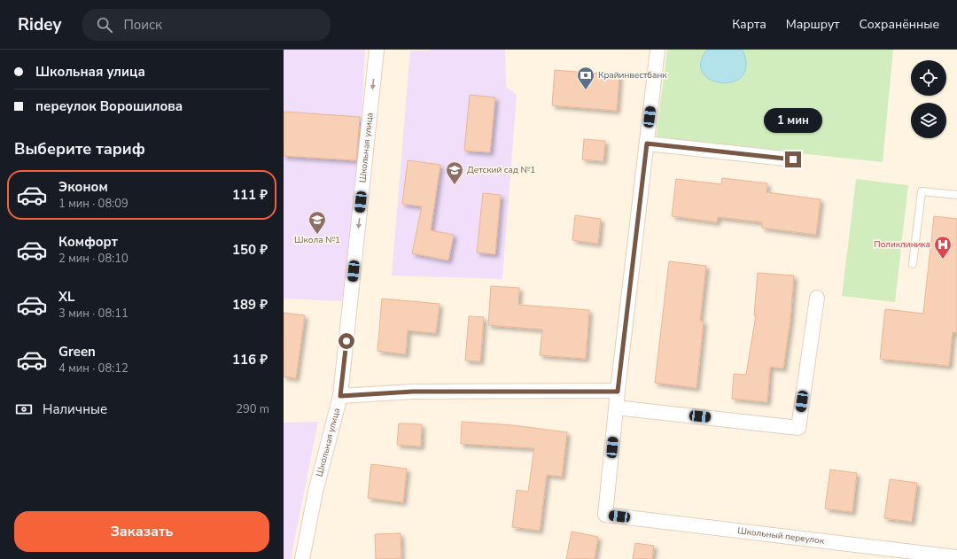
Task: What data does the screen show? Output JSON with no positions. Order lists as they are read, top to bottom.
{
  "streets": {
    "street": ["Школьная улица", "Школьный переулок"]
  },
  "one_way": ["Школьная улица"],
  "places": {
    "bank": ["Крайинвестбанк"],
    "school or university": ["Детский сад №1", "Школа №1"],
    "hospital": ["Поликлиника"]
  },
  "page": {
    "header": "Ridey",
    "search": "Поиск",
    "nav": ["Карта", "Маршрут", "Сохранённые"],
    "banner": ["Школьная улица", "переулок Ворошилова"],
    "bubble": "1 мин",
    "heading": "Выберите тариф",
    "list": [
      {
        "name": "Эконом",
        "note": "1 мин · 08:09",
        "value": "111 ₽"
      },
      {
        "name": "Комфорт",
        "note": "2 мин · 08:10",
        "value": "150 ₽"
      },
      {
        "name": "XL",
        "note": "3 мин · 08:11",
        "value": "189 ₽"
      },
      {
        "name": "Green",
        "note": "4 мин · 08:12",
        "value": "116 ₽"
      }
    ],
    "pay": ["Наличные", "290 m"],
    "buttons": "Заказать"
  }
}
